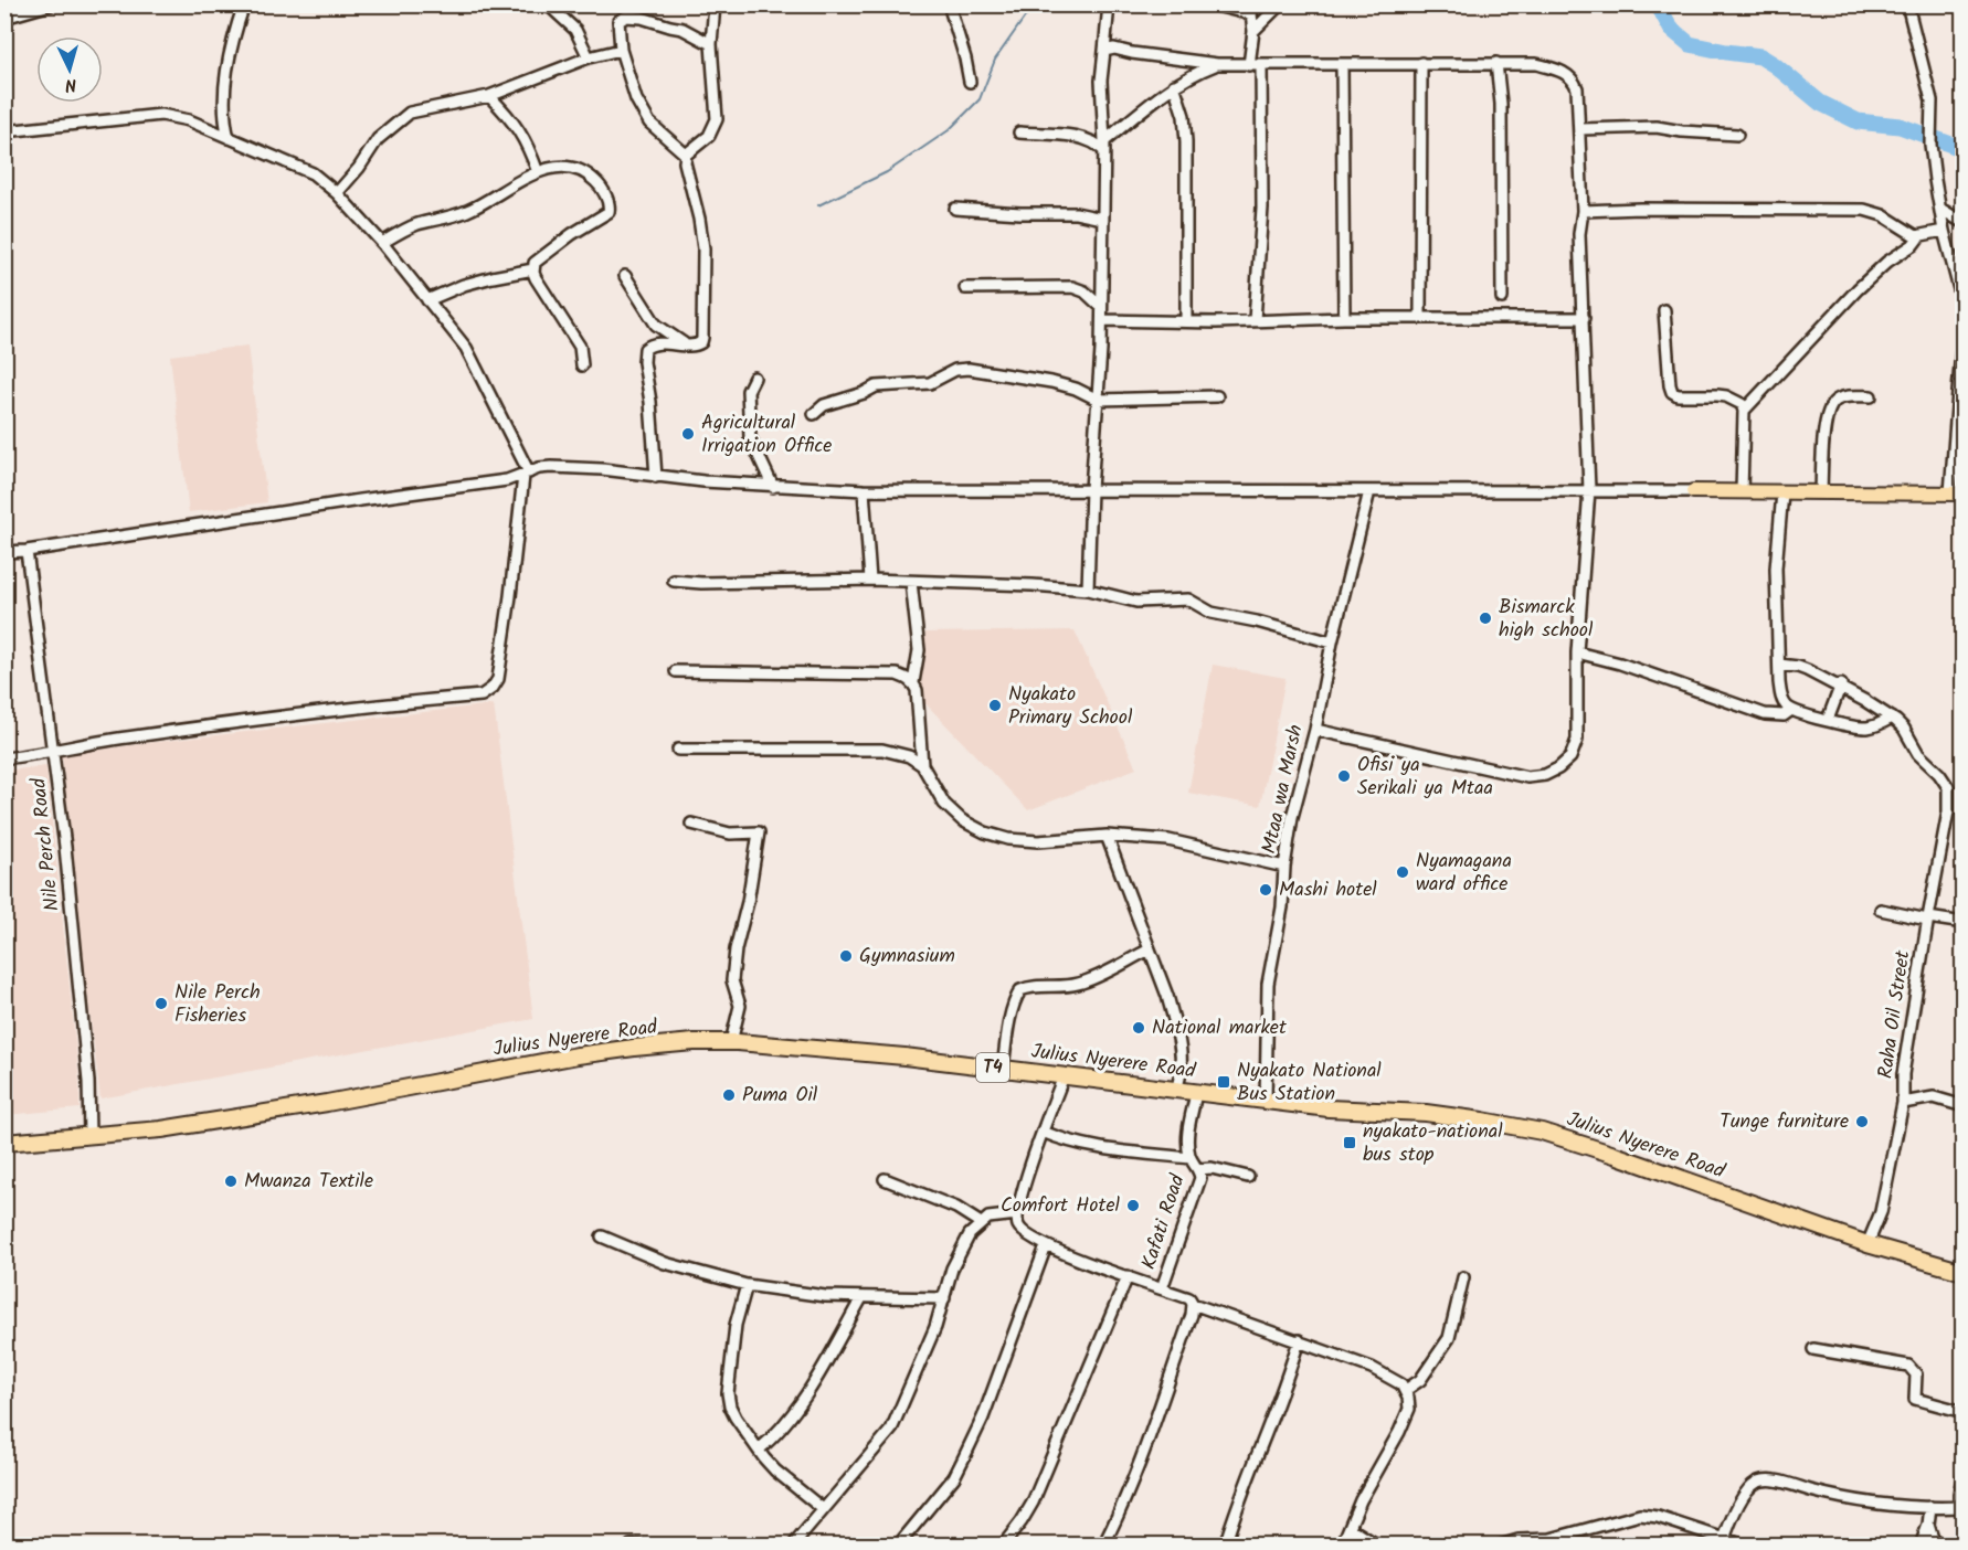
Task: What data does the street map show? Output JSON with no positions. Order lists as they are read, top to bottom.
{
  "streets": {
    "highway": ["Julius Nyerere Road", "T4"],
    "street": [
      "Mtaa wa Marsh",
      "Nile Perch Road",
      "Raha Oil Street",
      "Kafati Road"
    ]
  },
  "crossings": [
    ["Mtaa wa Marsh", "Julius Nyerere Road"],
    ["Nile Perch Road", "Julius Nyerere Road"],
    ["Raha Oil Street", "Julius Nyerere Road"],
    ["Julius Nyerere Road", "Kafati Road"]
  ],
  "places": {
    "other": [
      "Agricultural Irrigation Office",
      "Bismarck high school",
      "Nyakato Primary School",
      "Ofisi ya Serikali ya Mtaa",
      "Nyamagana ward office",
      "Mashi hotel",
      "Gymnasium",
      "Nile Perch Fisheries",
      "National market",
      "Puma Oil",
      "Tunge furniture",
      "Mwanza Textile",
      "Comfort Hotel"
    ],
    "transit": ["Nyakato National Bus Station", "nyakato-national bus stop"]
  },
  "north": "bottom"
}
